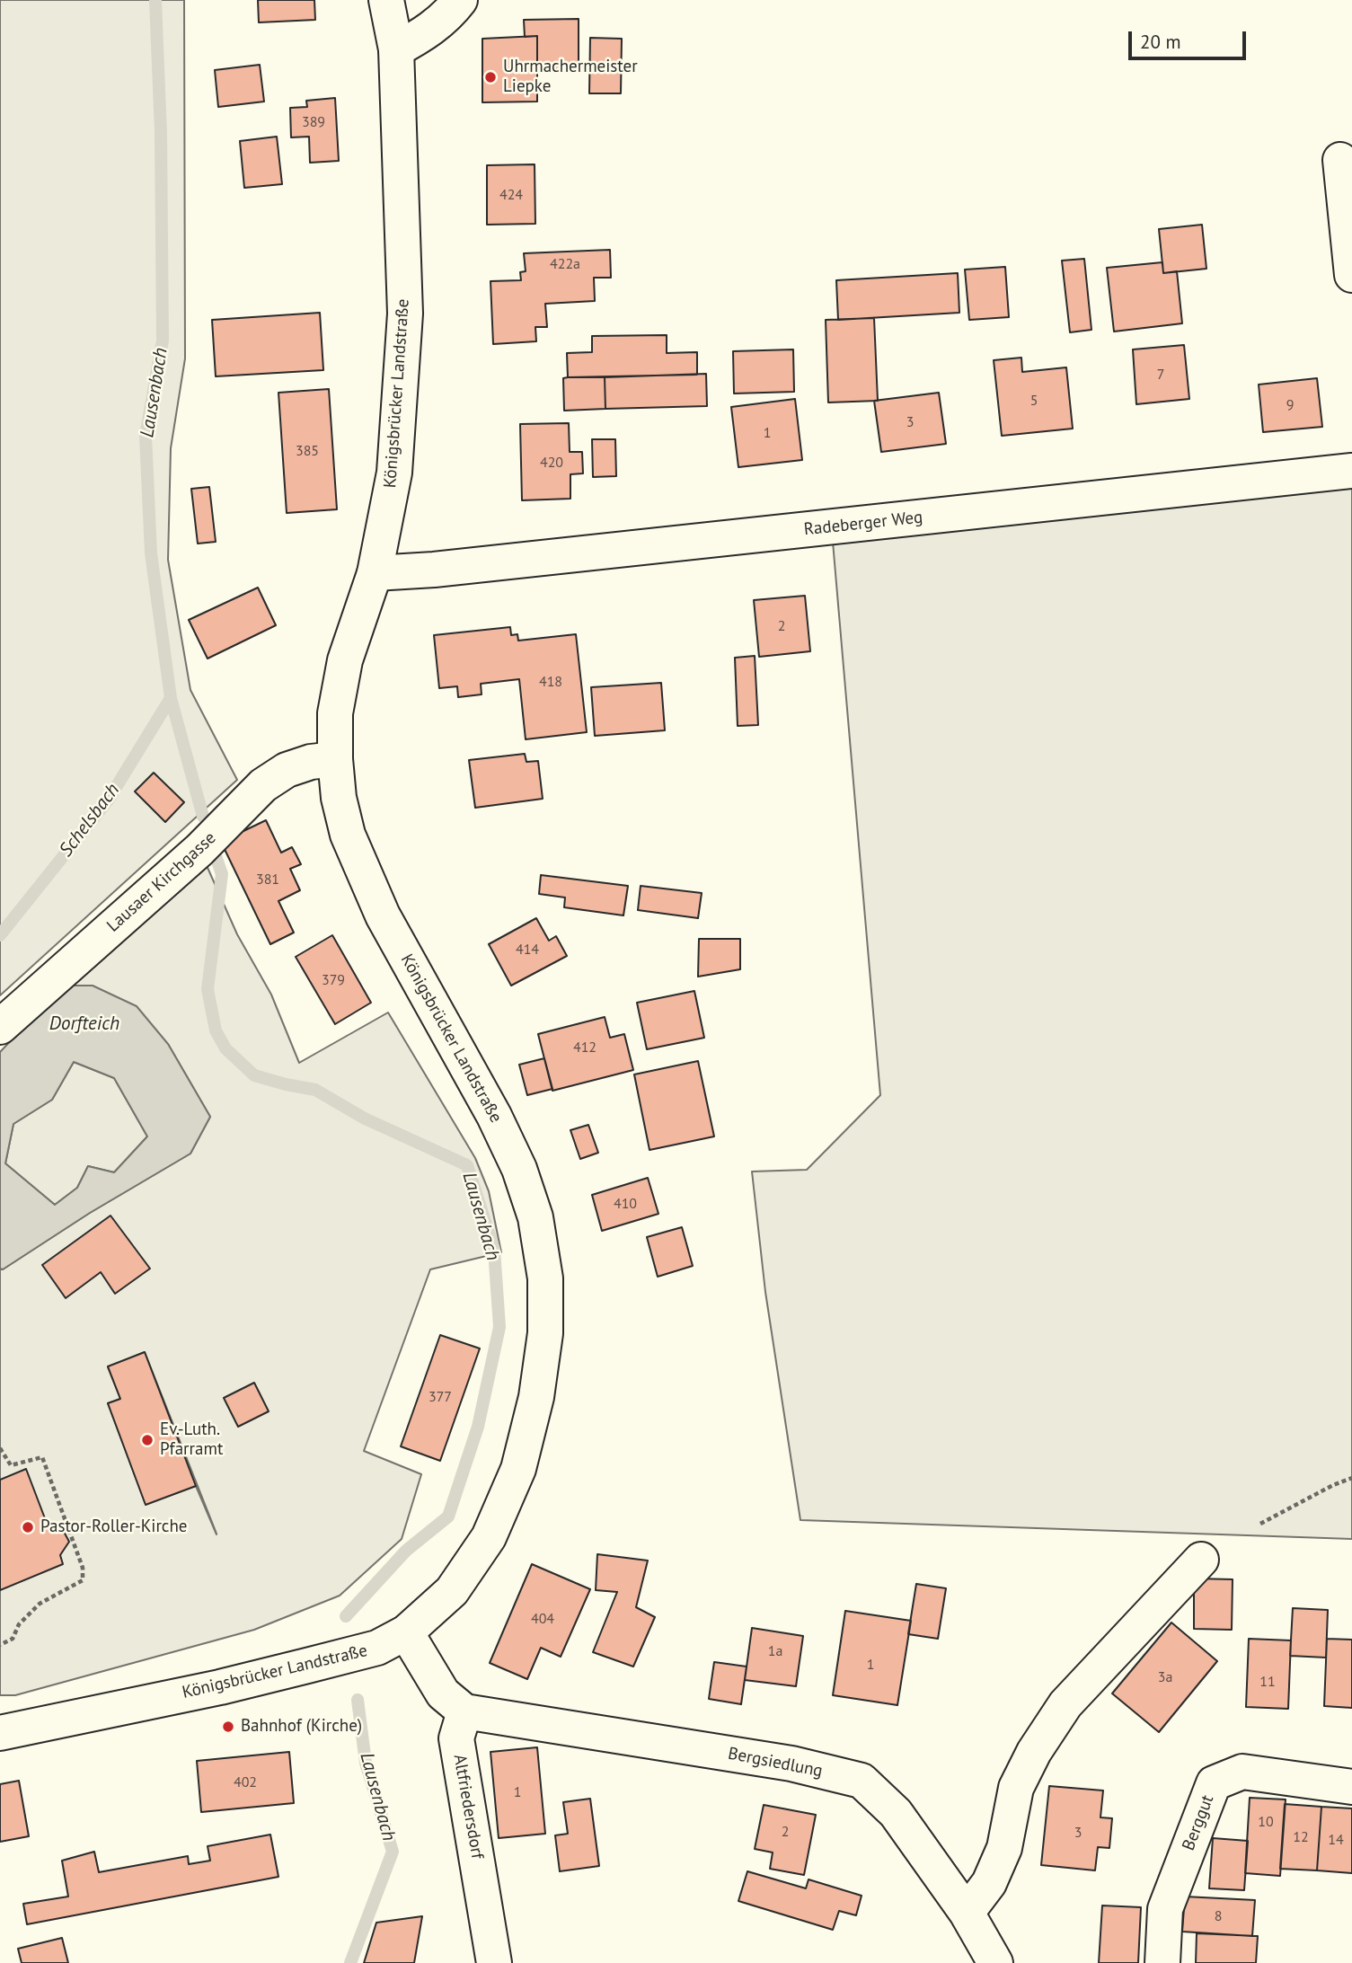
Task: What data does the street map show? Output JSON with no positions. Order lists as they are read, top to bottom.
{
  "streets": {
    "street": [
      "Königsbrücker Landstraße",
      "Radeberger Weg",
      "Lausaer Kirchgasse",
      "Bergsiedlung",
      "Altfriedersdorf",
      "Berggut"
    ]
  },
  "crossings": [
    ["Königsbrücker Landstraße", "Radeberger Weg"],
    ["Königsbrücker Landstraße", "Lausaer Kirchgasse"],
    ["Bergsiedlung", "Altfriedersdorf"]
  ],
  "water": ["Lausenbach", "Schelsbach", "Dorfteich"],
  "places": [
    "Uhrmachermeister Liepke",
    "Ev.-Luth. Pfarramt",
    "Pastor-Roller-Kirche",
    "Bahnhof (Kirche)"
  ],
  "house_numbers": [
    "389",
    "424",
    "422a",
    "7",
    "5",
    "9",
    "3",
    "1",
    "385",
    "420",
    "2",
    "418",
    "381",
    "414",
    "379",
    "412",
    "410",
    "377",
    "404",
    "1a",
    "1",
    "3a",
    "11",
    "402",
    "1",
    "10",
    "2",
    "3",
    "12",
    "14",
    "8"
  ],
  "scale_bar": "20 m"
}
